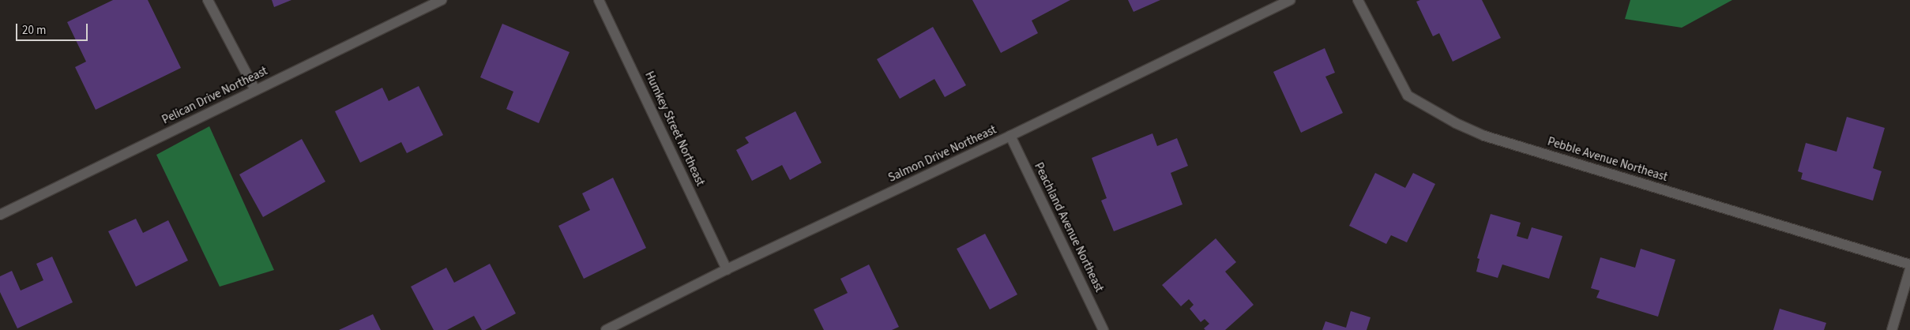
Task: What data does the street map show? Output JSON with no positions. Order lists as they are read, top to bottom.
{
  "streets": {
    "street": [
      "Pelican Drive Northeast",
      "Humkey Street Northeast",
      "Salmon Drive Northeast",
      "Pebble Avenue Northeast",
      "Peachland Avenue Northeast"
    ]
  },
  "crossings": [
    ["Humkey Street Northeast", "Salmon Drive Northeast"],
    ["Salmon Drive Northeast", "Peachland Avenue Northeast"]
  ],
  "scale_bar": "20 m"
}
